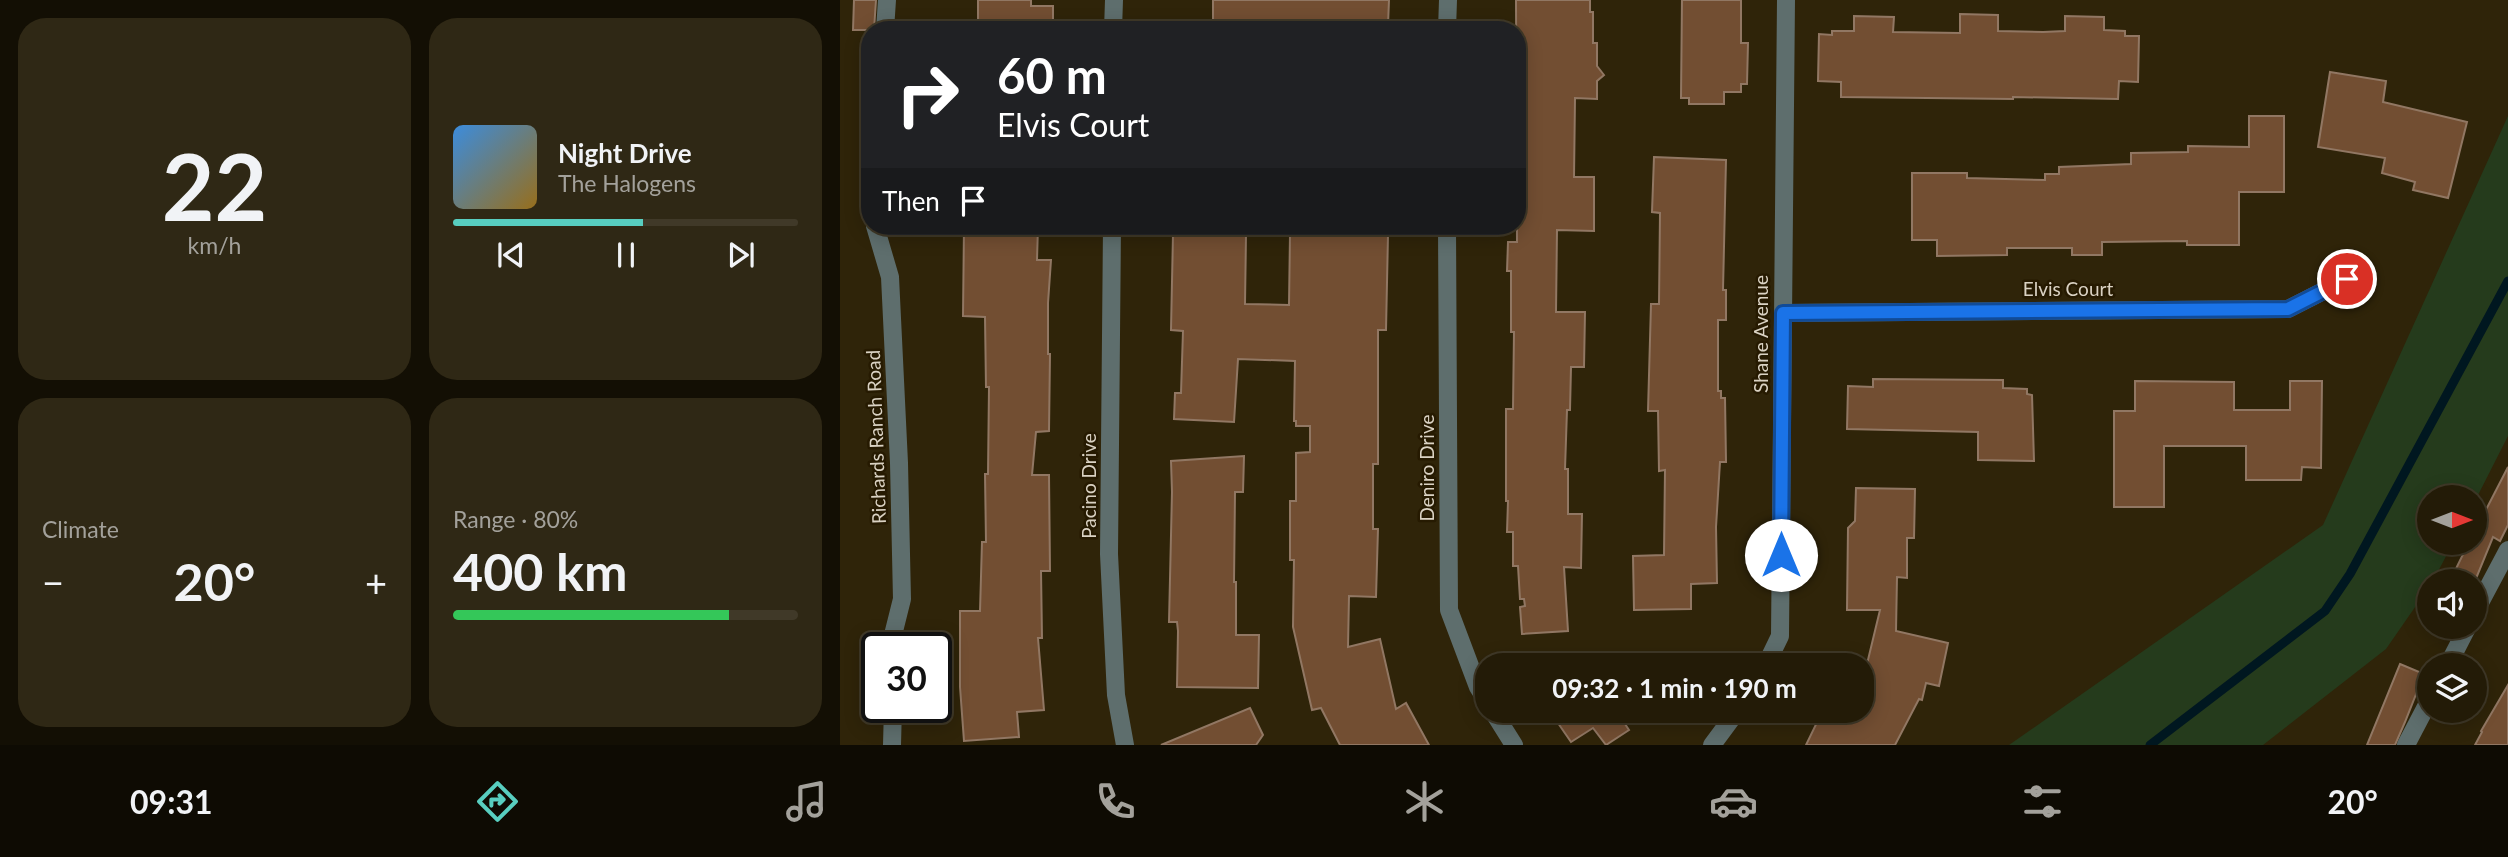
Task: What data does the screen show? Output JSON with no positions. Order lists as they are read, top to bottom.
{
  "streets": {
    "street": [
      "Elvis Court",
      "Shane Avenue",
      "Richards Ranch Road",
      "Deniro Drive",
      "Pacino Drive"
    ]
  },
  "crossings": [
    ["Elvis Court", "Shane Avenue"]
  ],
  "north": "right",
  "page": {
    "tile": [
      ["22", "km/h"],
      "Climate",
      ["Range · 80%", "400 km"]
    ],
    "turn": ["60 m", "Elvis Court"],
    "song": ["Night Drive", "The Halogens"],
    "then": "Then",
    "heat": ["−", "20°", "+"],
    "limit": "30",
    "trip": "09:32 · 1 min · 190 m",
    "tabs": ["09:31", "20°"]
  }
}
